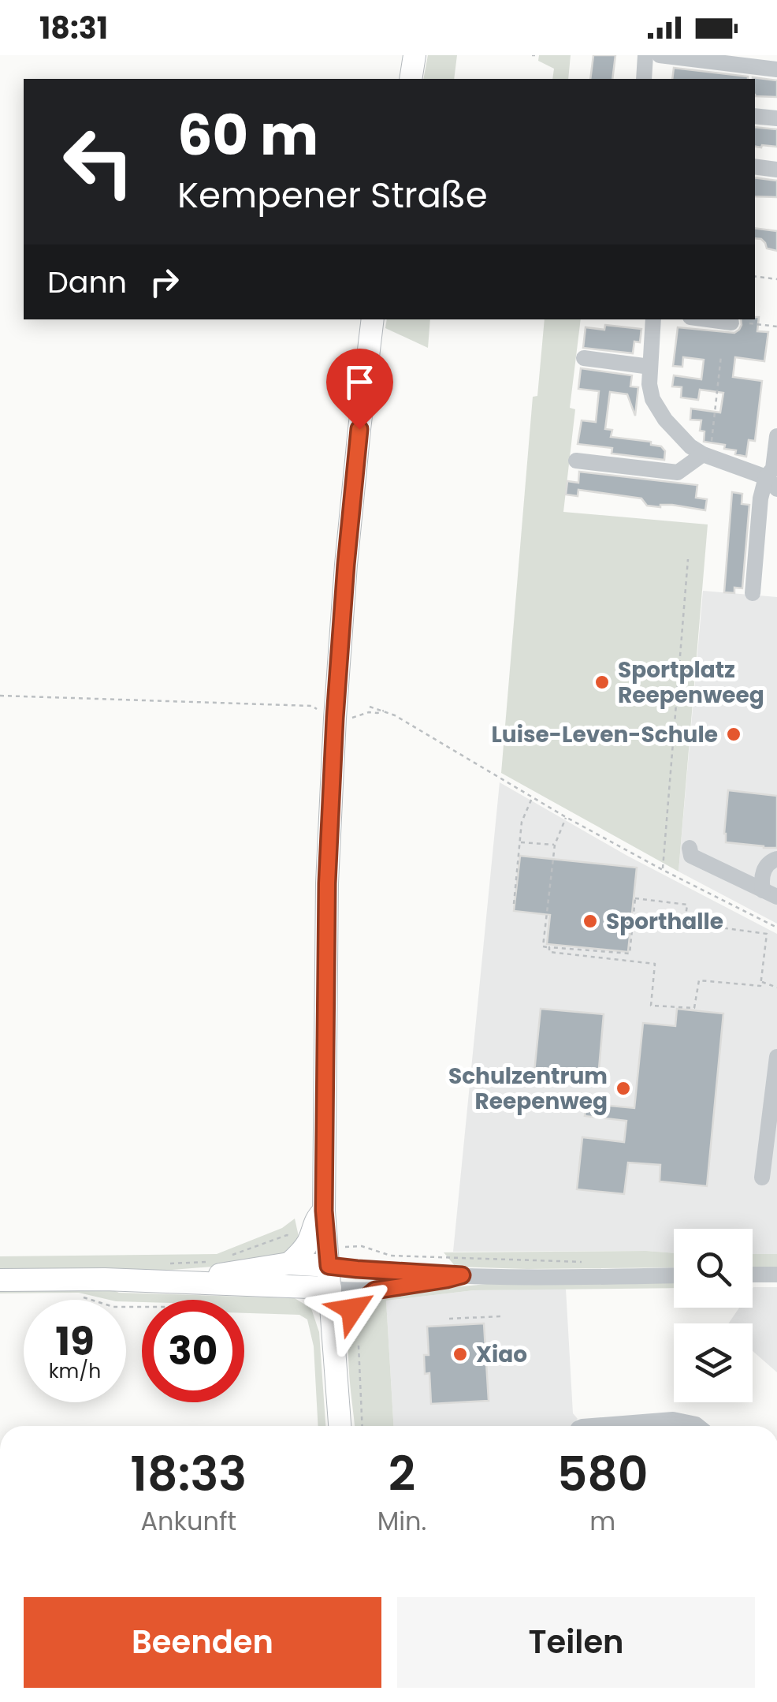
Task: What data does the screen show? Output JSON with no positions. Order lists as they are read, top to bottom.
{
  "places": [
    "Sportplatz Reepenweeg",
    "Luise-Leven-Schule",
    "Sporthalle",
    "Schulzentrum Reepenweg",
    "Xiao"
  ],
  "page": {
    "status": "18:31",
    "turn": ["60 m", "Kempener Straße"],
    "then": "Dann",
    "speed": "19 km/h",
    "limit": "30",
    "eta": [
      "18:33",
      "Ankunft",
      "2",
      "Min.",
      "580",
      "m"
    ],
    "buttons": ["Beenden", "Teilen"]
  }
}
